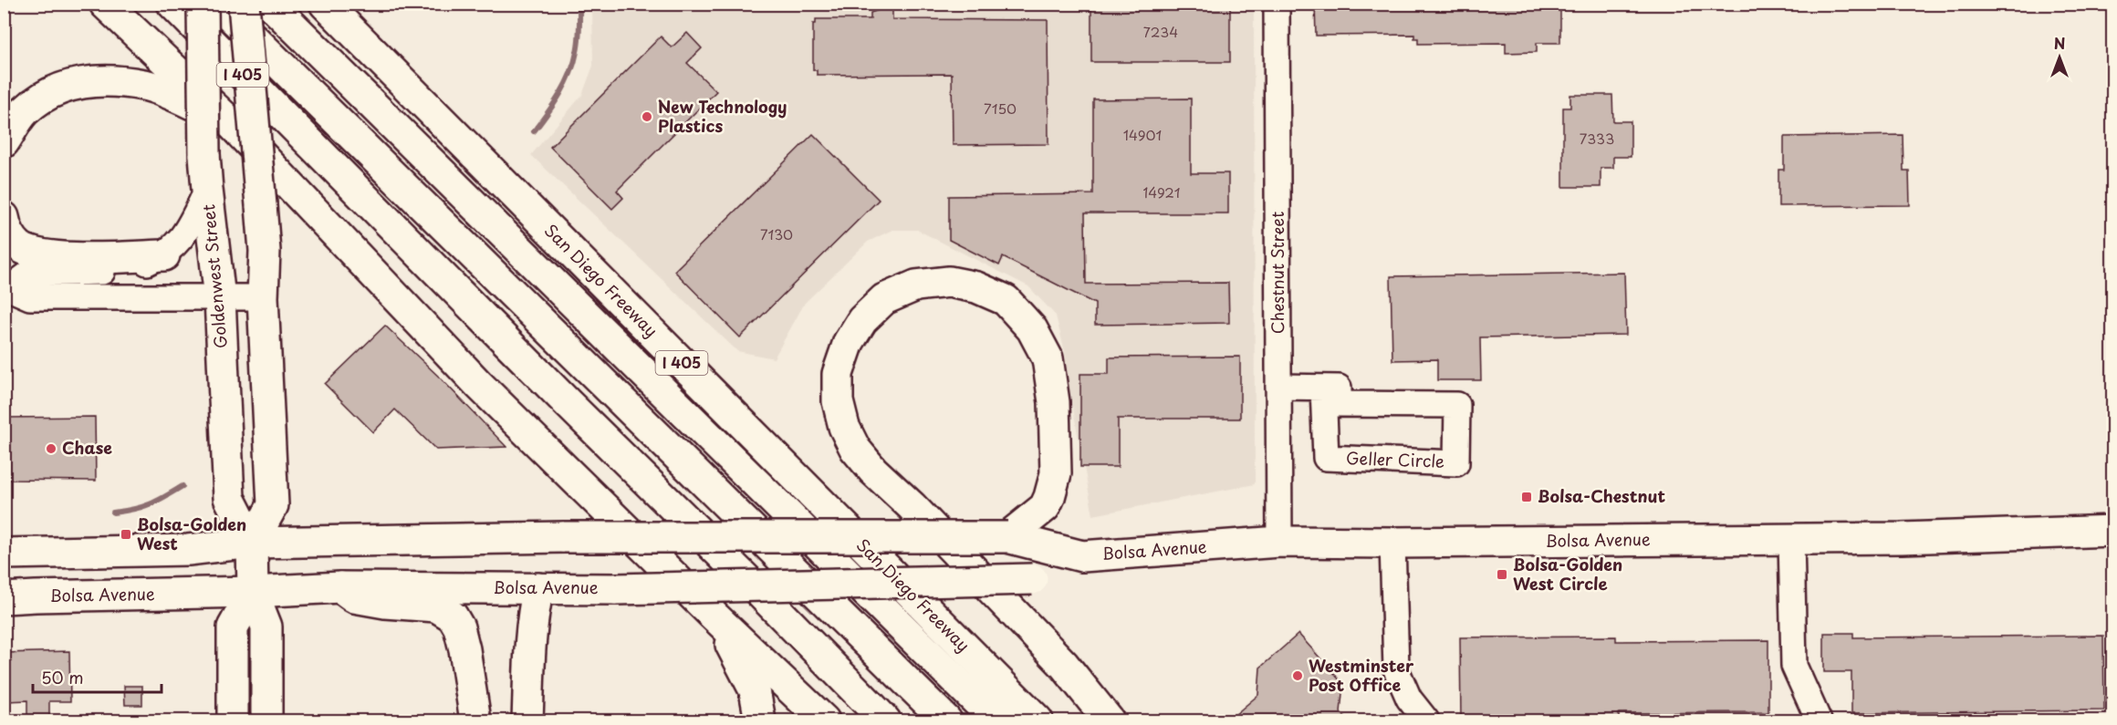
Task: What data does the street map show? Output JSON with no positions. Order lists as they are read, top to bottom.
{
  "streets": {
    "main road": [
      "I 405",
      "Goldenwest Street",
      "San Diego Freeway",
      "Bolsa Avenue"
    ],
    "street": ["Chestnut Street", "Geller Circle"]
  },
  "crossings": [
    ["Chestnut Street", "Bolsa Avenue"],
    ["Goldenwest Street", "Bolsa Avenue"]
  ],
  "places": {
    "other": ["New Technology Plastics", "Chase", "Westminster Post Office"],
    "transit": ["Bolsa-Chestnut", "Bolsa-Golden West", "Bolsa-Golden West Circle"]
  },
  "house_numbers": [
    "7234",
    "7150",
    "14901",
    "7333",
    "14921",
    "7130"
  ],
  "scale_bar": "50 m",
  "north": "top"
}
